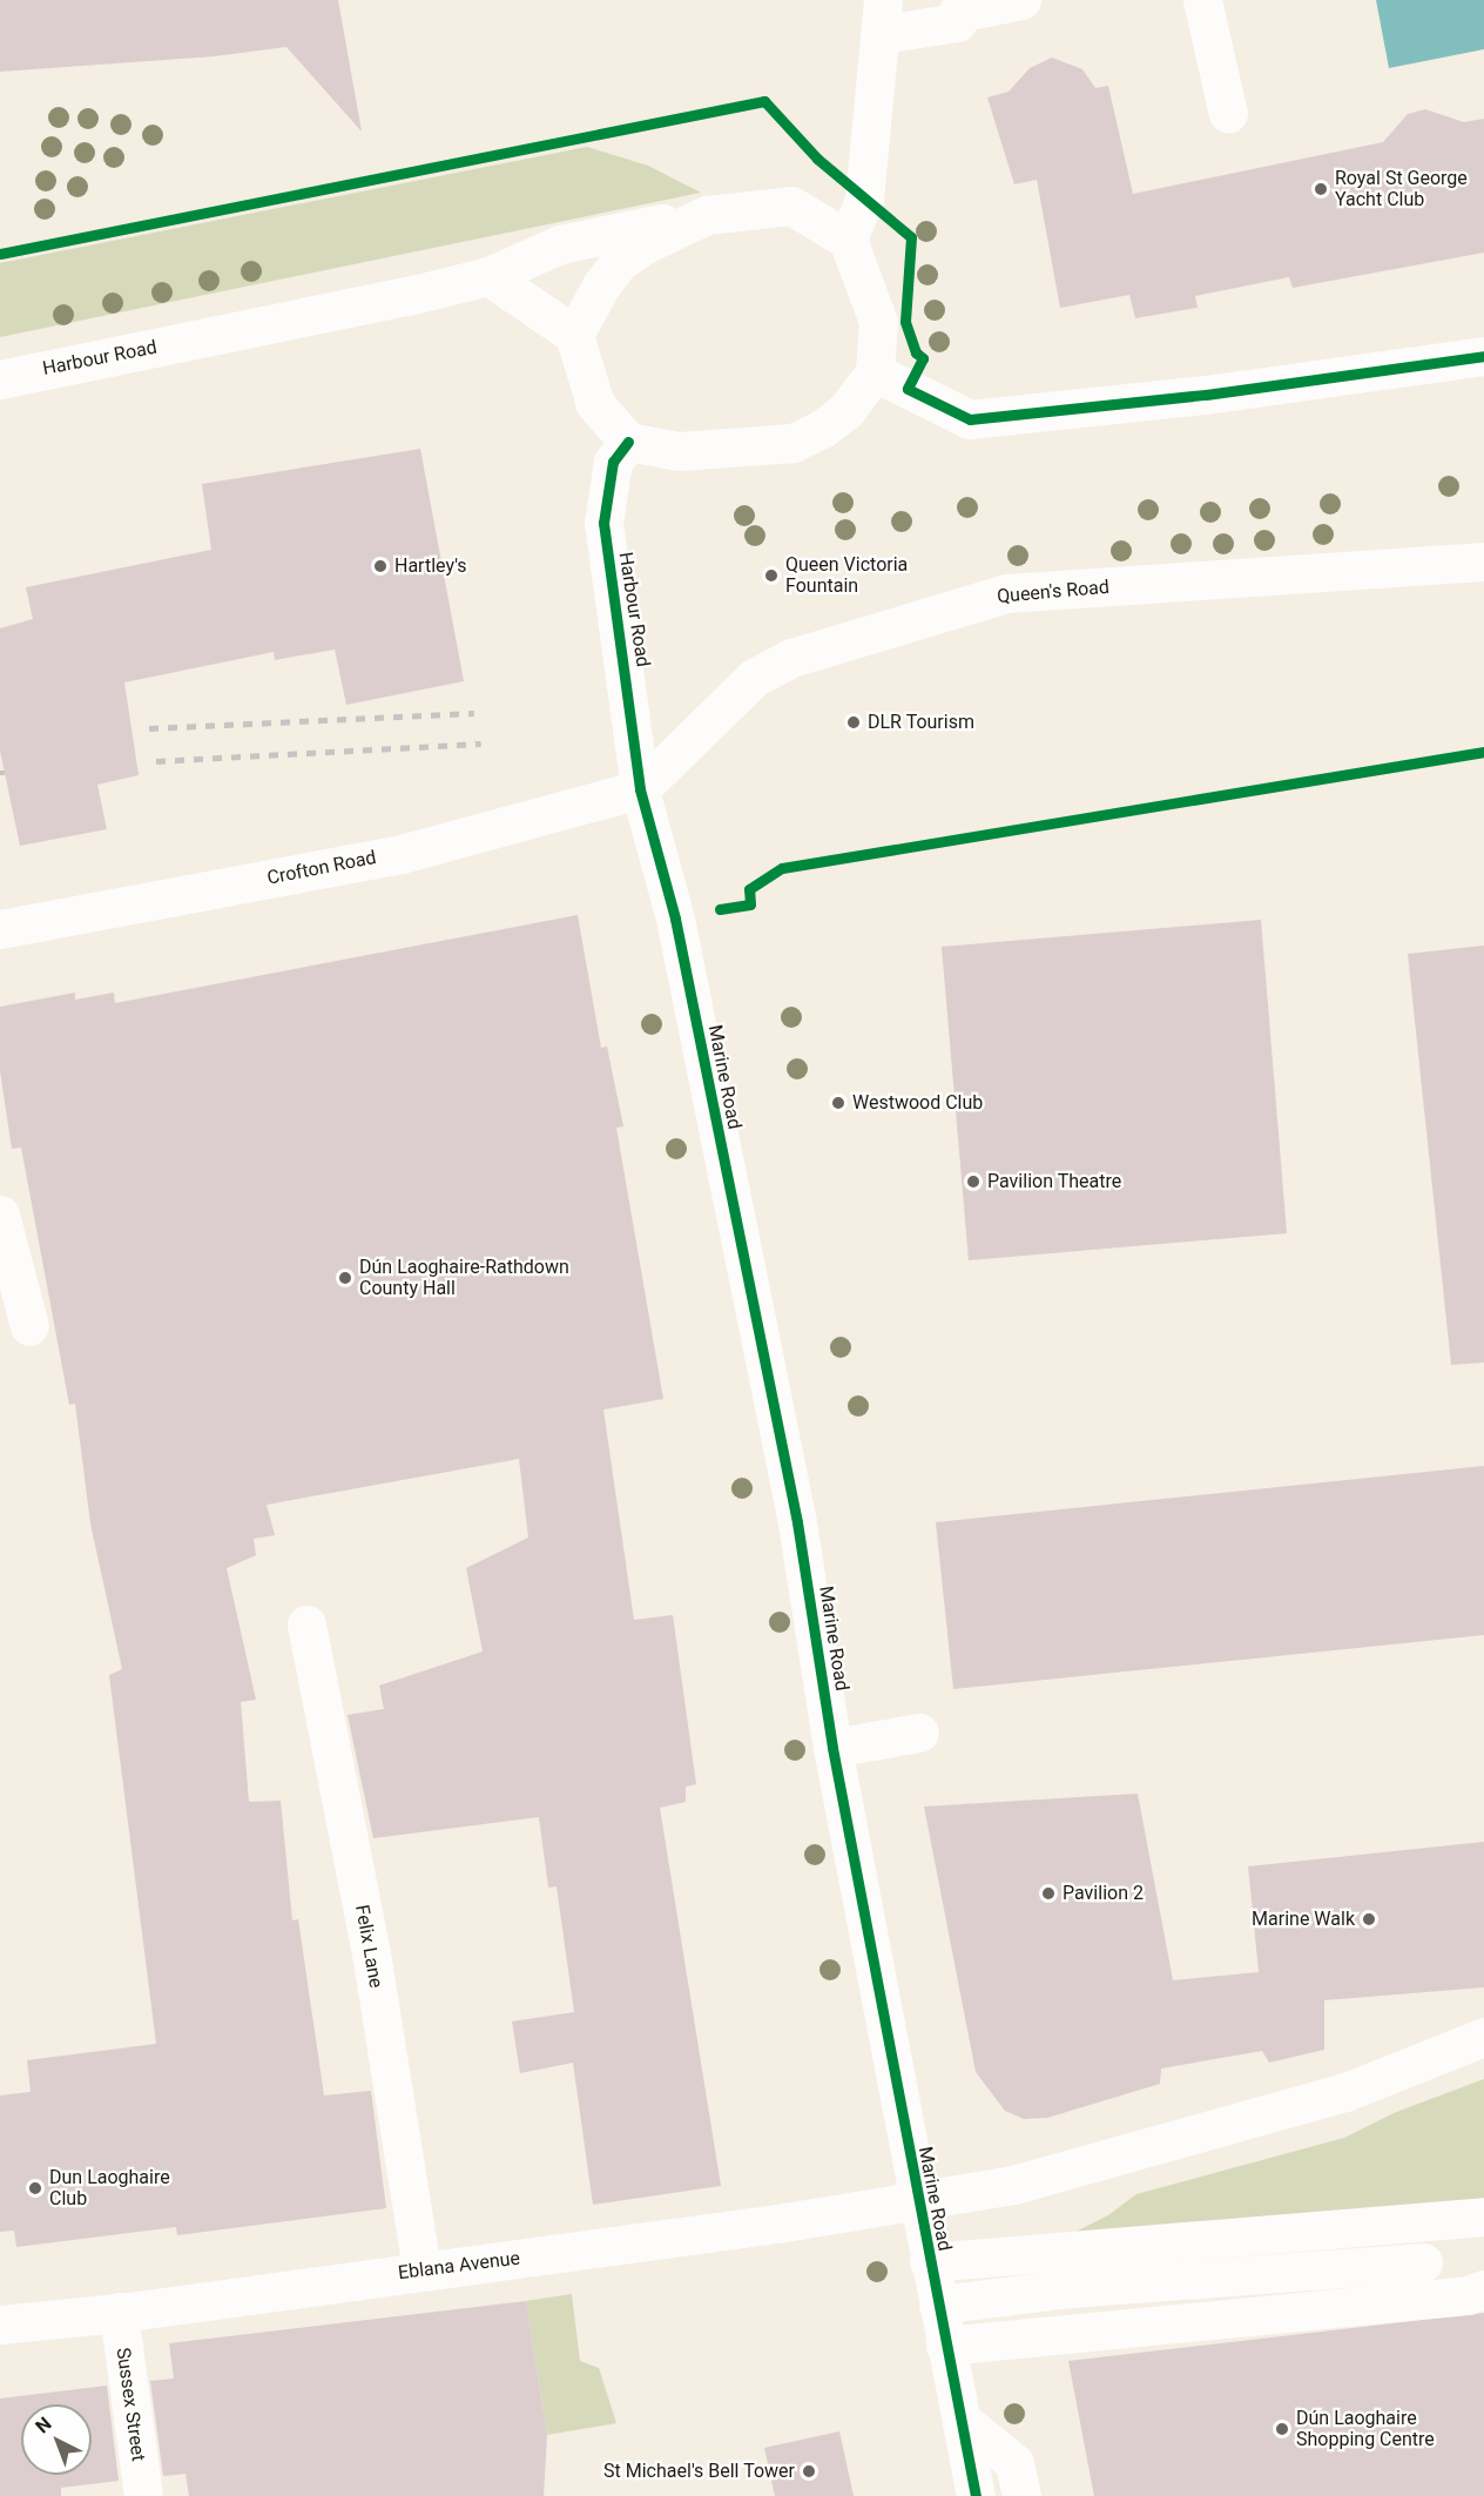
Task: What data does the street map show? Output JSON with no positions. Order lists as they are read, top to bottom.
{
  "streets": {
    "main road": [
      "Harbour Road",
      "Queen's Road",
      "Crofton Road",
      "Marine Road",
      "Felix Lane",
      "Eblana Avenue",
      "Sussex Street"
    ]
  },
  "crossings": [
    ["Harbour Road", "Queen's Road"],
    ["Harbour Road", "Crofton Road"],
    ["Harbour Road", "Marine Road"],
    ["Queen's Road", "Crofton Road"],
    ["Queen's Road", "Marine Road"],
    ["Crofton Road", "Marine Road"],
    ["Marine Road", "Eblana Avenue"],
    ["Felix Lane", "Eblana Avenue"],
    ["Eblana Avenue", "Sussex Street"]
  ],
  "places": [
    "Royal St George Yacht Club",
    "Hartley's",
    "Queen Victoria Fountain",
    "DLR Tourism",
    "Westwood Club",
    "Pavilion Theatre",
    "Dún Laoghaire-Rathdown County Hall",
    "Pavilion 2",
    "Marine Walk",
    "Dun Laoghaire Club",
    "Dún Laoghaire Shopping Centre",
    "St Michael's Bell Tower"
  ],
  "north": "top left"
}
